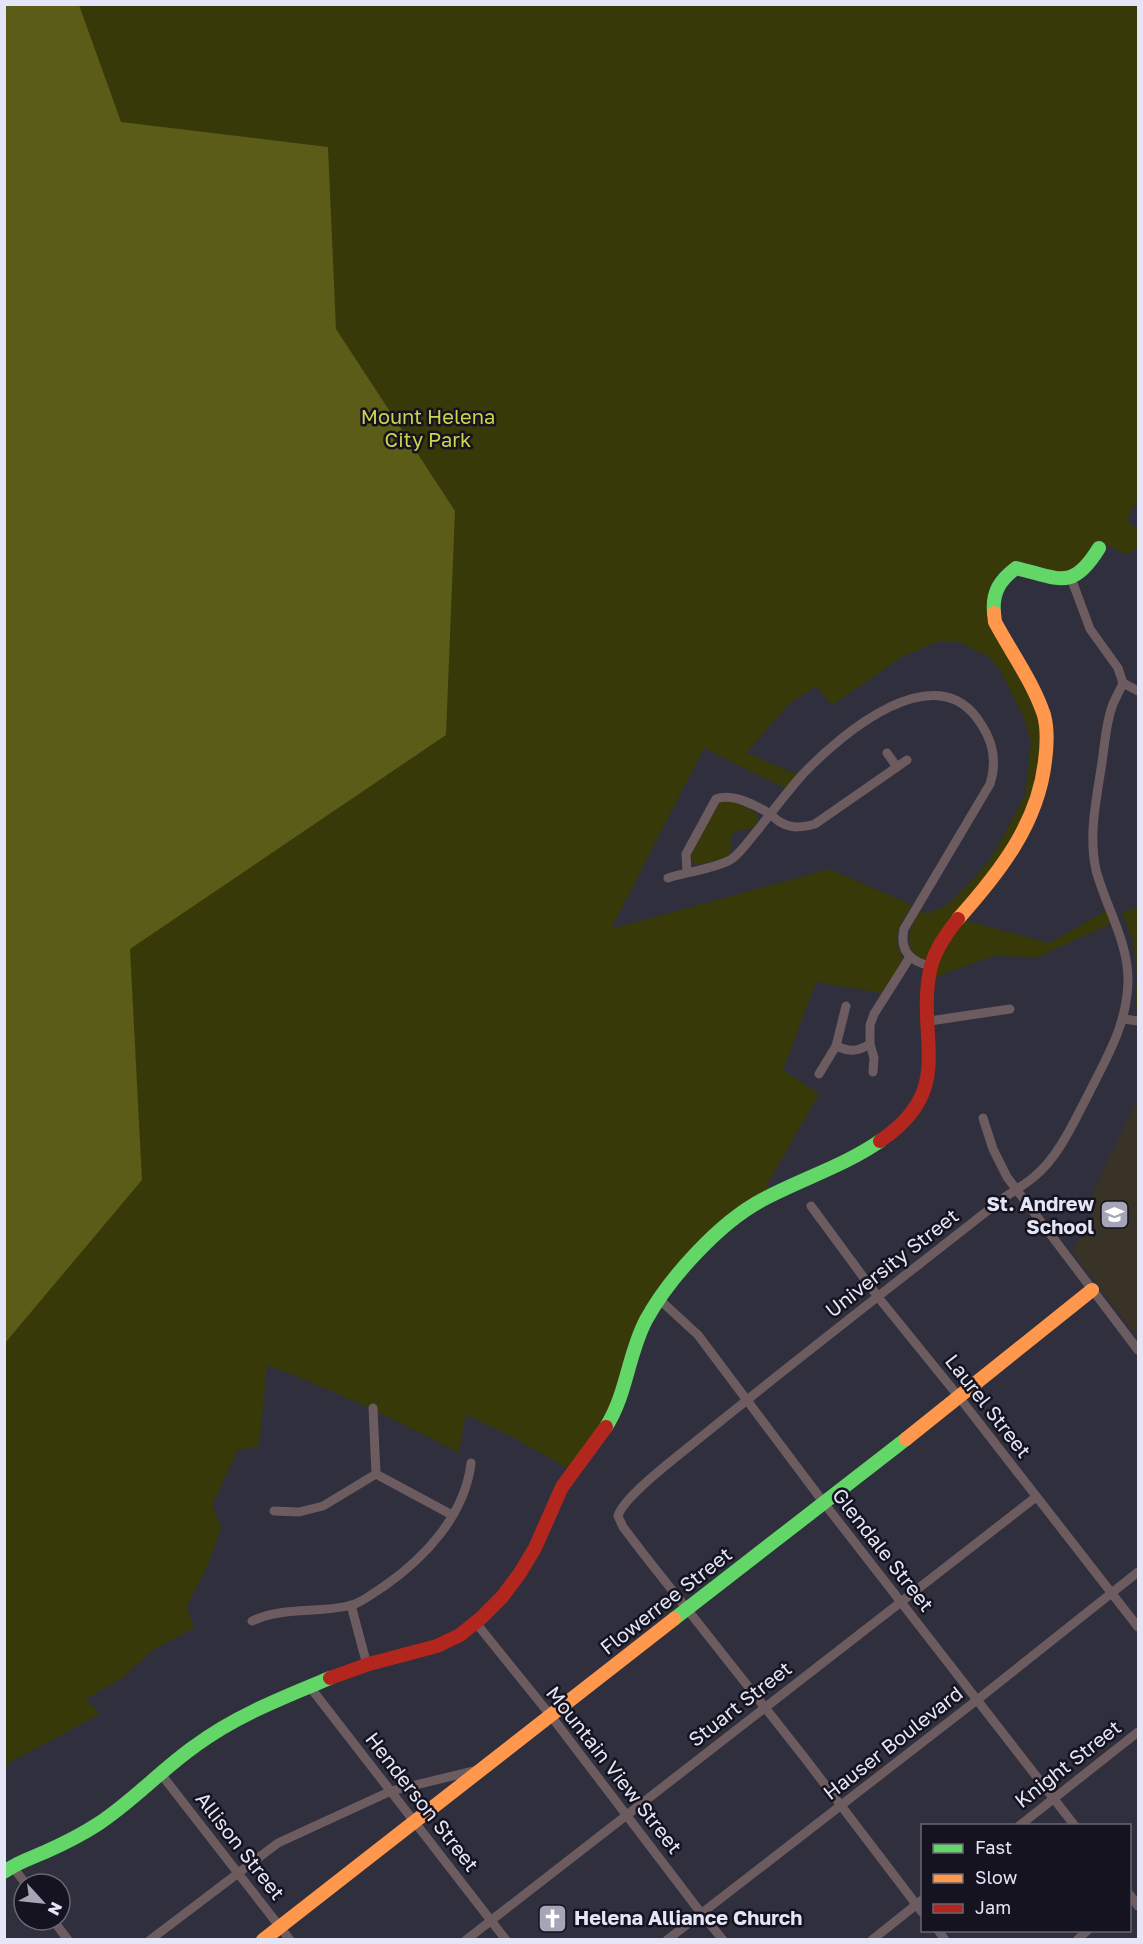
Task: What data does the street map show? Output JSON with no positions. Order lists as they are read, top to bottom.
{
  "streets": {
    "street": [
      "University Street",
      "Laurel Street",
      "Glendale Street",
      "Flowerree Street",
      "Stuart Street",
      "Hauser Boulevard",
      "Knight Street",
      "Mountain View Street",
      "Henderson Street",
      "Allison Street"
    ]
  },
  "crossings": [
    ["University Street", "Laurel Street"],
    ["University Street", "Glendale Street"],
    ["University Street", "Flowerree Street"],
    ["Laurel Street", "Flowerree Street"],
    ["Laurel Street", "Stuart Street"],
    ["Laurel Street", "Hauser Boulevard"],
    ["Glendale Street", "Flowerree Street"],
    ["Glendale Street", "Stuart Street"],
    ["Glendale Street", "Hauser Boulevard"],
    ["Glendale Street", "Knight Street"],
    ["Flowerree Street", "Mountain View Street"],
    ["Flowerree Street", "Henderson Street"],
    ["Flowerree Street", "Allison Street"],
    ["Stuart Street", "Mountain View Street"],
    ["Stuart Street", "Henderson Street"],
    ["Hauser Boulevard", "Mountain View Street"]
  ],
  "parks": ["Mount Helena City Park"],
  "places": {
    "school or university": ["St. Andrew School"],
    "church": ["Helena Alliance Church"]
  },
  "legend": ["Fast", "Slow", "Jam"],
  "north": "bottom right"
}
